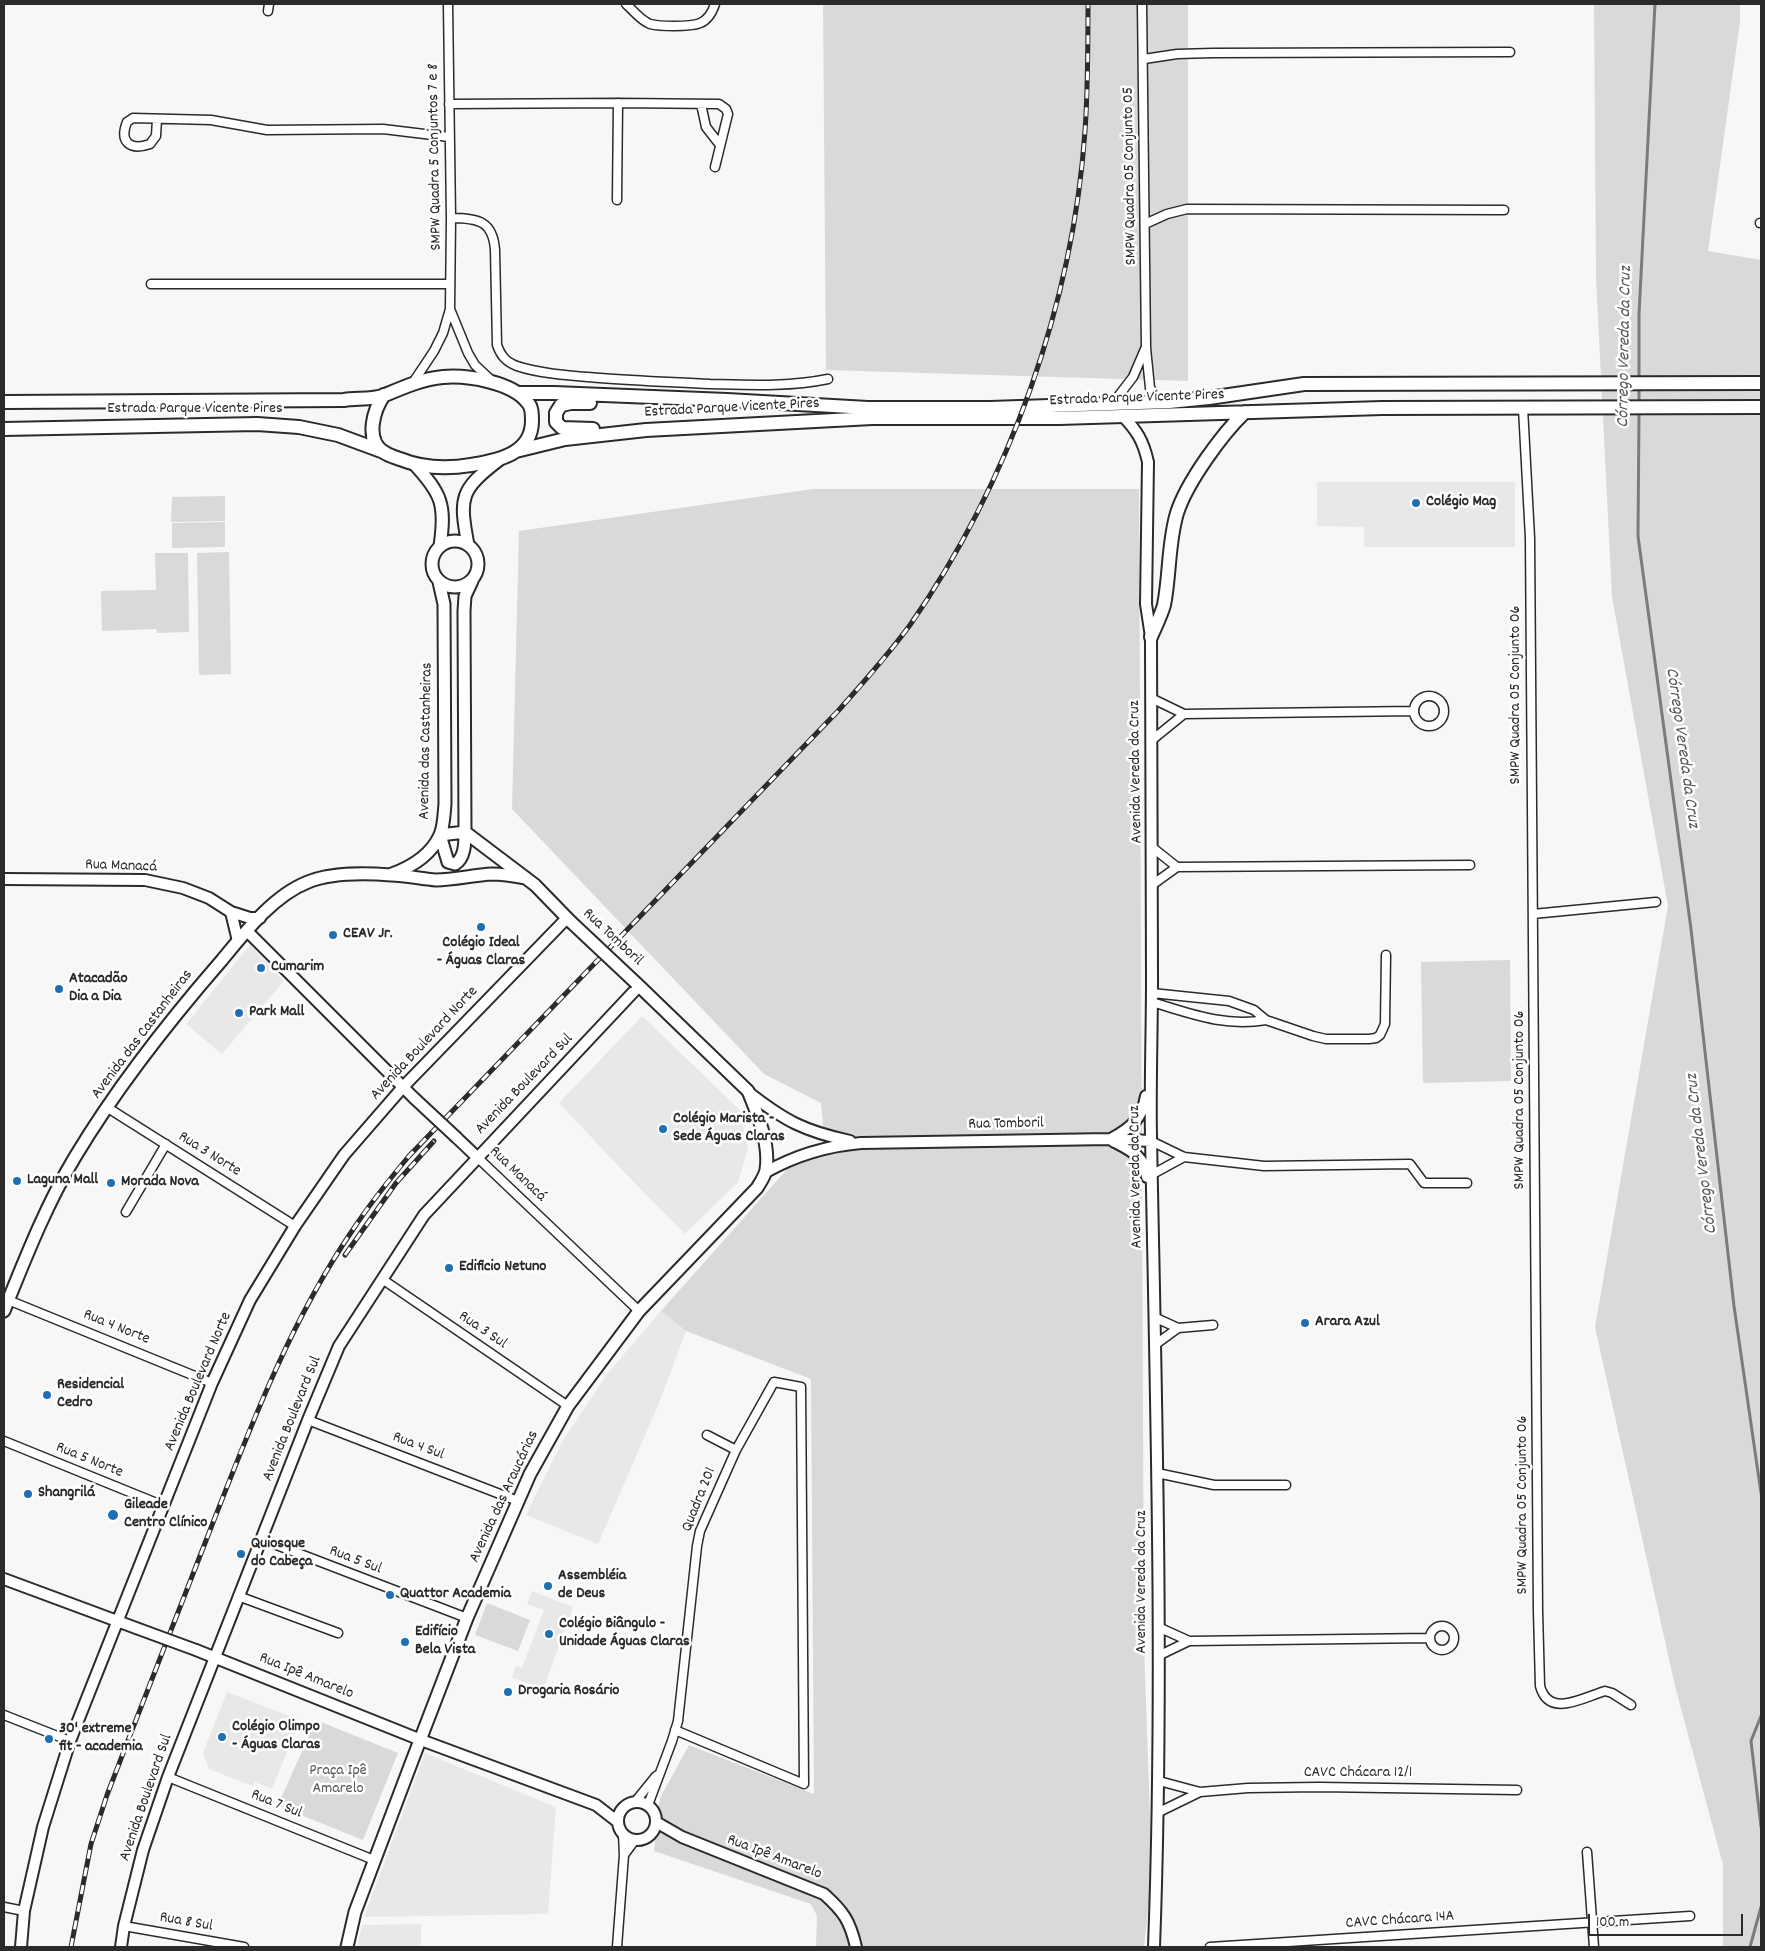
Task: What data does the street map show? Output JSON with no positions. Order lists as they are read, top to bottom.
{
  "streets": {
    "main road": [
      "Estrada Parque Vicente Pires",
      "Avenida das Castanheiras",
      "Rua Tomboril",
      "Avenida das Araucárias"
    ],
    "street": [
      "SMPW Quadra 5 Conjuntos 7 e 8",
      "SMPW Quadra 05 Conjunto 05",
      "SMPW Quadra 05 Conjunto 06",
      "Avenida Vereda da Cruz",
      "Rua Manacá",
      "Avenida Boulevard Norte",
      "Avenida Boulevard Sul",
      "Rua 3 Norte",
      "Rua 4 Norte",
      "Rua 3 Sul",
      "Rua 4 Sul",
      "Rua 5 Norte",
      "Quadra 201",
      "Rua 5 Sul",
      "Rua Ipê Amarelo",
      "CAVC Chácara 12/1",
      "Rua 7 Sul",
      "CAVC Chácara 14A",
      "Rua 8 Sul"
    ]
  },
  "crossings": [
    ["SMPW Quadra 5 Conjuntos 7 e 8", "Estrada Parque Vicente Pires"],
    ["SMPW Quadra 05 Conjunto 05", "Estrada Parque Vicente Pires"],
    ["Estrada Parque Vicente Pires", "SMPW Quadra 05 Conjunto 06"],
    ["Estrada Parque Vicente Pires", "Avenida Vereda da Cruz"],
    ["Avenida das Castanheiras", "Rua Manacá"],
    ["Avenida das Castanheiras", "Rua Tomboril"],
    ["Avenida das Castanheiras", "Rua 3 Norte"],
    ["Avenida das Castanheiras", "Rua 4 Norte"],
    ["Avenida Vereda da Cruz", "Rua Tomboril"],
    ["Avenida Vereda da Cruz", "CAVC Chácara 12/1"],
    ["Rua Manacá", "Avenida Boulevard Norte"],
    ["Rua Manacá", "Avenida Boulevard Sul"],
    ["Rua Manacá", "Avenida das Araucárias"],
    ["Rua Tomboril", "Avenida Boulevard Norte"],
    ["Rua Tomboril", "Avenida Boulevard Sul"],
    ["Rua Tomboril", "Avenida das Araucárias"],
    ["Avenida Boulevard Norte", "Rua 3 Norte"],
    ["Avenida Boulevard Norte", "Rua 4 Norte"],
    ["Avenida Boulevard Norte", "Rua 5 Norte"],
    ["Avenida Boulevard Norte", "Rua Ipê Amarelo"],
    ["Avenida Boulevard Sul", "Rua 3 Sul"],
    ["Avenida Boulevard Sul", "Rua 4 Sul"],
    ["Avenida Boulevard Sul", "Rua 5 Sul"],
    ["Avenida Boulevard Sul", "Rua Ipê Amarelo"],
    ["Avenida Boulevard Sul", "Rua 7 Sul"],
    ["Avenida Boulevard Sul", "Rua 8 Sul"],
    ["Rua 3 Sul", "Avenida das Araucárias"],
    ["Rua 4 Sul", "Avenida das Araucárias"],
    ["Avenida das Araucárias", "Rua 5 Sul"],
    ["Avenida das Araucárias", "Rua Ipê Amarelo"],
    ["Avenida das Araucárias", "Rua 7 Sul"],
    ["Quadra 201", "Rua Ipê Amarelo"]
  ],
  "water": ["Córrego Vereda da Cruz"],
  "parks": ["Praça Ipê Amarelo"],
  "places": [
    "Colégio Mag",
    "Colégio Ideal - Águas Claras",
    "CEAV Jr.",
    "Cumarim",
    "Atacadão Dia a Dia",
    "Park Mall",
    "Colégio Marista - Sede Águas Claras",
    "Laguna Mall",
    "Morada Nova",
    "Edificio Netuno",
    "Arara Azul",
    "Residencial Cedro",
    "Shangrilá",
    "Gileade Centro Clínico",
    "Quiosque do Cabeça",
    "Assembléia de Deus",
    "Quattor Academia",
    "Colégio Biângulo - Unidade Águas Claras",
    "Edifício Bela Vista",
    "Drogaria Rosário",
    "Colégio Olimpo - Águas Claras",
    "30' extreme fit - academia"
  ],
  "scale_bar": "100 m"
}
